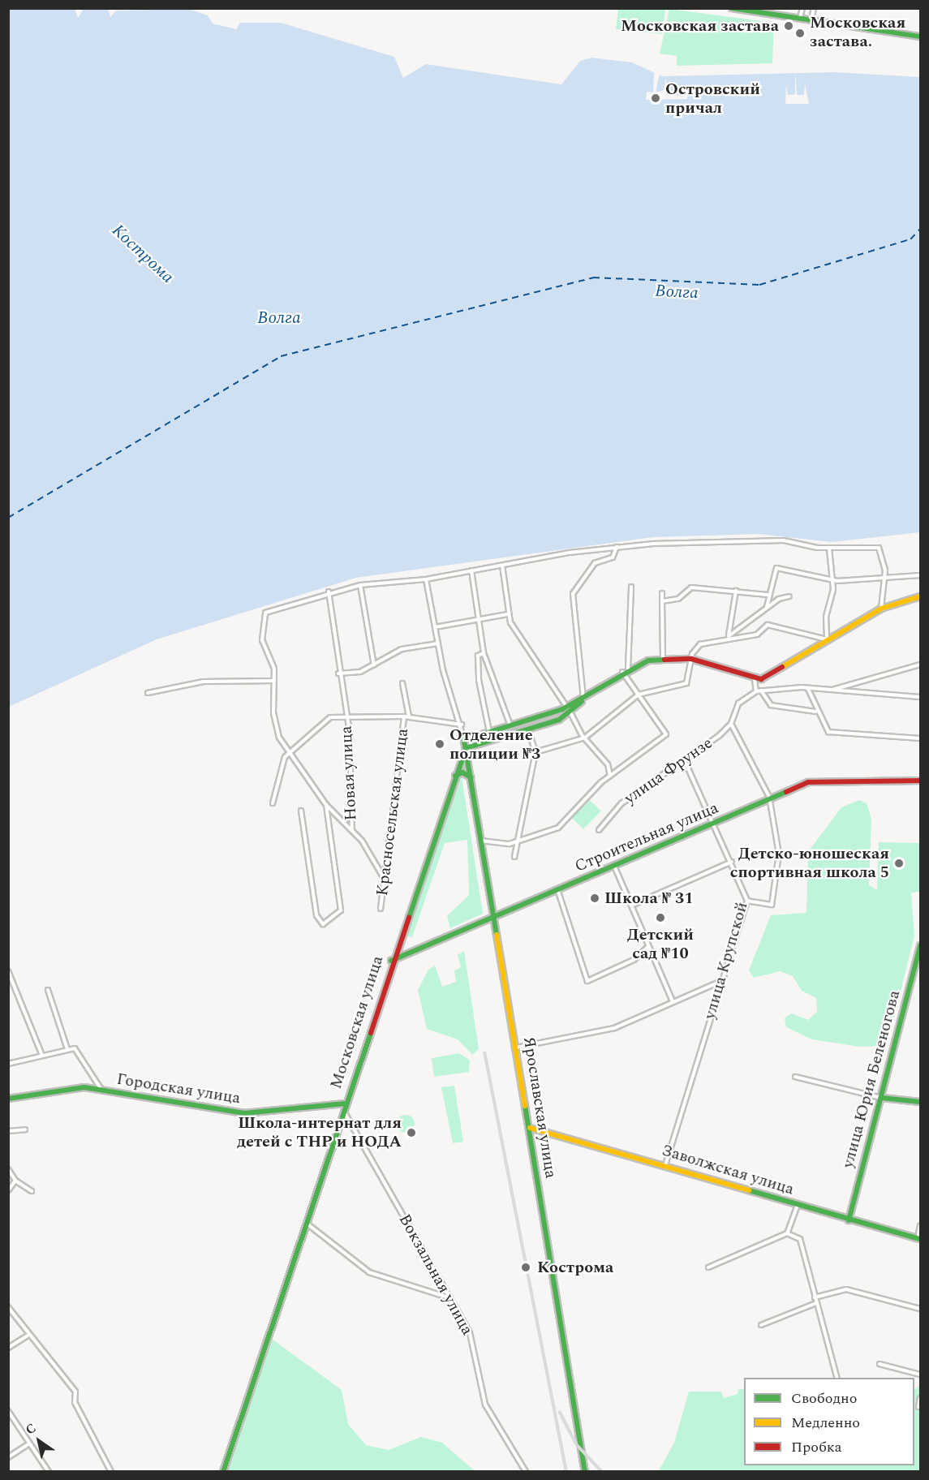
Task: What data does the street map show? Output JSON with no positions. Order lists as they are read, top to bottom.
{
  "streets": {
    "street": [
      "улица Фрунзе",
      "Новая улица",
      "Красносельская улица",
      "Строительная улица",
      "улица Крупской",
      "Московская улица",
      "улица Юрия Беленогова",
      "Городская улица",
      "Ярославская улица",
      "Заволжская улица",
      "Вокзальная улица"
    ]
  },
  "crossings": [
    ["улица Фрунзе", "улица Крупской"],
    ["Строительная улица", "улица Крупской"],
    ["Строительная улица", "Московская улица"],
    ["Строительная улица", "Ярославская улица"],
    ["улица Крупской", "Заволжская улица"],
    ["Московская улица", "Городская улица"],
    ["Московская улица", "Ярославская улица"],
    ["Московская улица", "Вокзальная улица"],
    ["улица Юрия Беленогова", "Заволжская улица"],
    ["Ярославская улица", "Заволжская улица"]
  ],
  "water": ["Кострома", "Волга"],
  "places": [
    "Московская застава",
    "Московская застава.",
    "Островский причал",
    "Отделение полиции №3",
    "Детско-юношеская спортивная школа 5",
    "Школа № 31",
    "Детский сад №10",
    "Школа-интернат для детей с ТНР и НОДА",
    "Кострома"
  ],
  "legend": ["Свободно", "Медленно", "Пробка"],
  "north": "top left"
}
